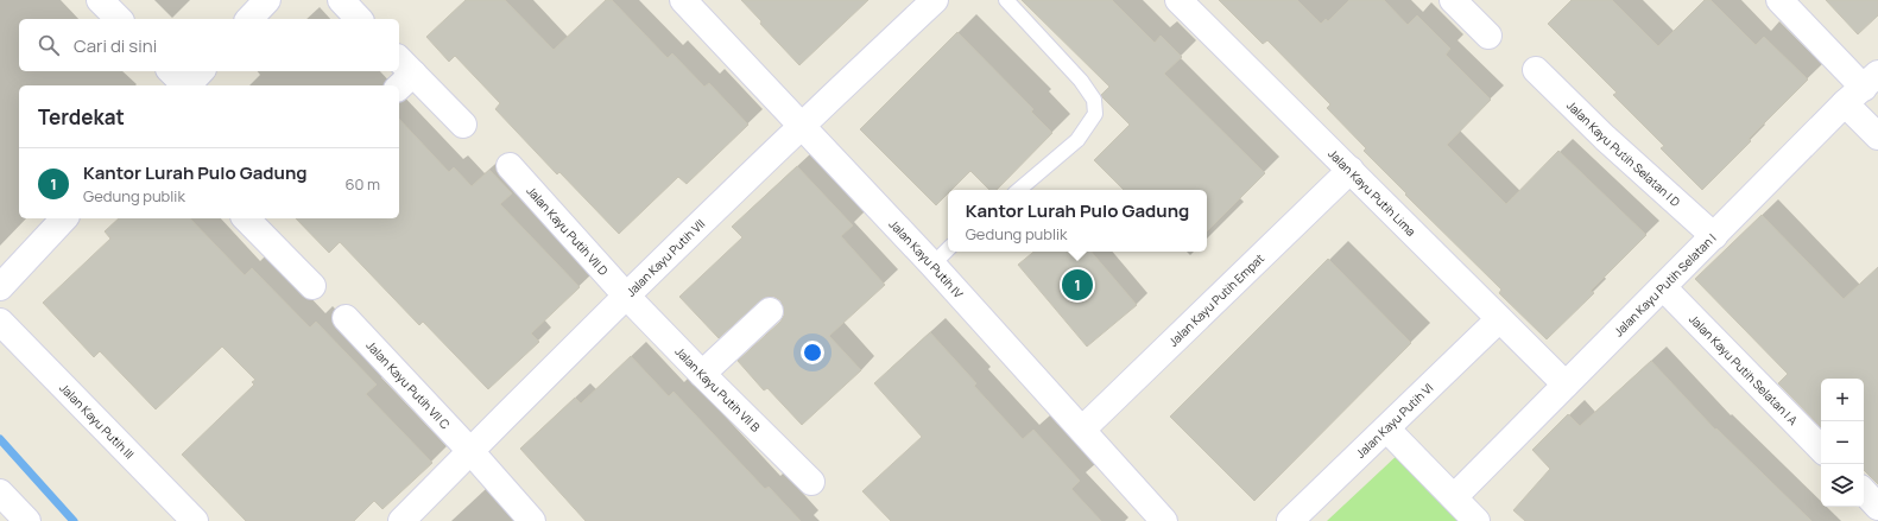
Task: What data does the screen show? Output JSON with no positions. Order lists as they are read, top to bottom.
{
  "streets": {
    "street": [
      "Jalan Kayu Putih Selatan I D",
      "Jalan Kayu Putih Lima",
      "Jalan Kayu Putih VII D",
      "Jalan Kayu Putih VII",
      "Jalan Kayu Putih IV",
      "Jalan Kayu Putih Selatan I",
      "Jalan Kayu Putih Empat",
      "Jalan Kayu Putih Selatan I A",
      "Jalan Kayu Putih VII C",
      "Jalan Kayu Putih VII B",
      "Jalan Kayu Putih VI",
      "Jalan Kayu Putih III"
    ]
  },
  "crossings": [
    ["Jalan Kayu Putih Selatan I D", "Jalan Kayu Putih Selatan I"],
    ["Jalan Kayu Putih Lima", "Jalan Kayu Putih Selatan I"],
    ["Jalan Kayu Putih Lima", "Jalan Kayu Putih Empat"],
    ["Jalan Kayu Putih Lima", "Jalan Kayu Putih VI"],
    ["Jalan Kayu Putih VII D", "Jalan Kayu Putih VII"],
    ["Jalan Kayu Putih VII D", "Jalan Kayu Putih VII B"],
    ["Jalan Kayu Putih VII", "Jalan Kayu Putih IV"],
    ["Jalan Kayu Putih VII", "Jalan Kayu Putih VII C"],
    ["Jalan Kayu Putih VII", "Jalan Kayu Putih VII B"],
    ["Jalan Kayu Putih IV", "Jalan Kayu Putih Empat"],
    ["Jalan Kayu Putih Selatan I", "Jalan Kayu Putih Selatan I A"]
  ],
  "page": {
    "search": "Cari di sini",
    "heading": "Terdekat",
    "list": [
      {
        "mark": "1",
        "name": "Kantor Lurah Pulo Gadung",
        "note": "Gedung publik",
        "value": "60 m"
      }
    ],
    "popup": ["Kantor Lurah Pulo Gadung", "Gedung publik"],
    "pins": "1",
    "map_buttons": ["+", "−"]
  }
}
